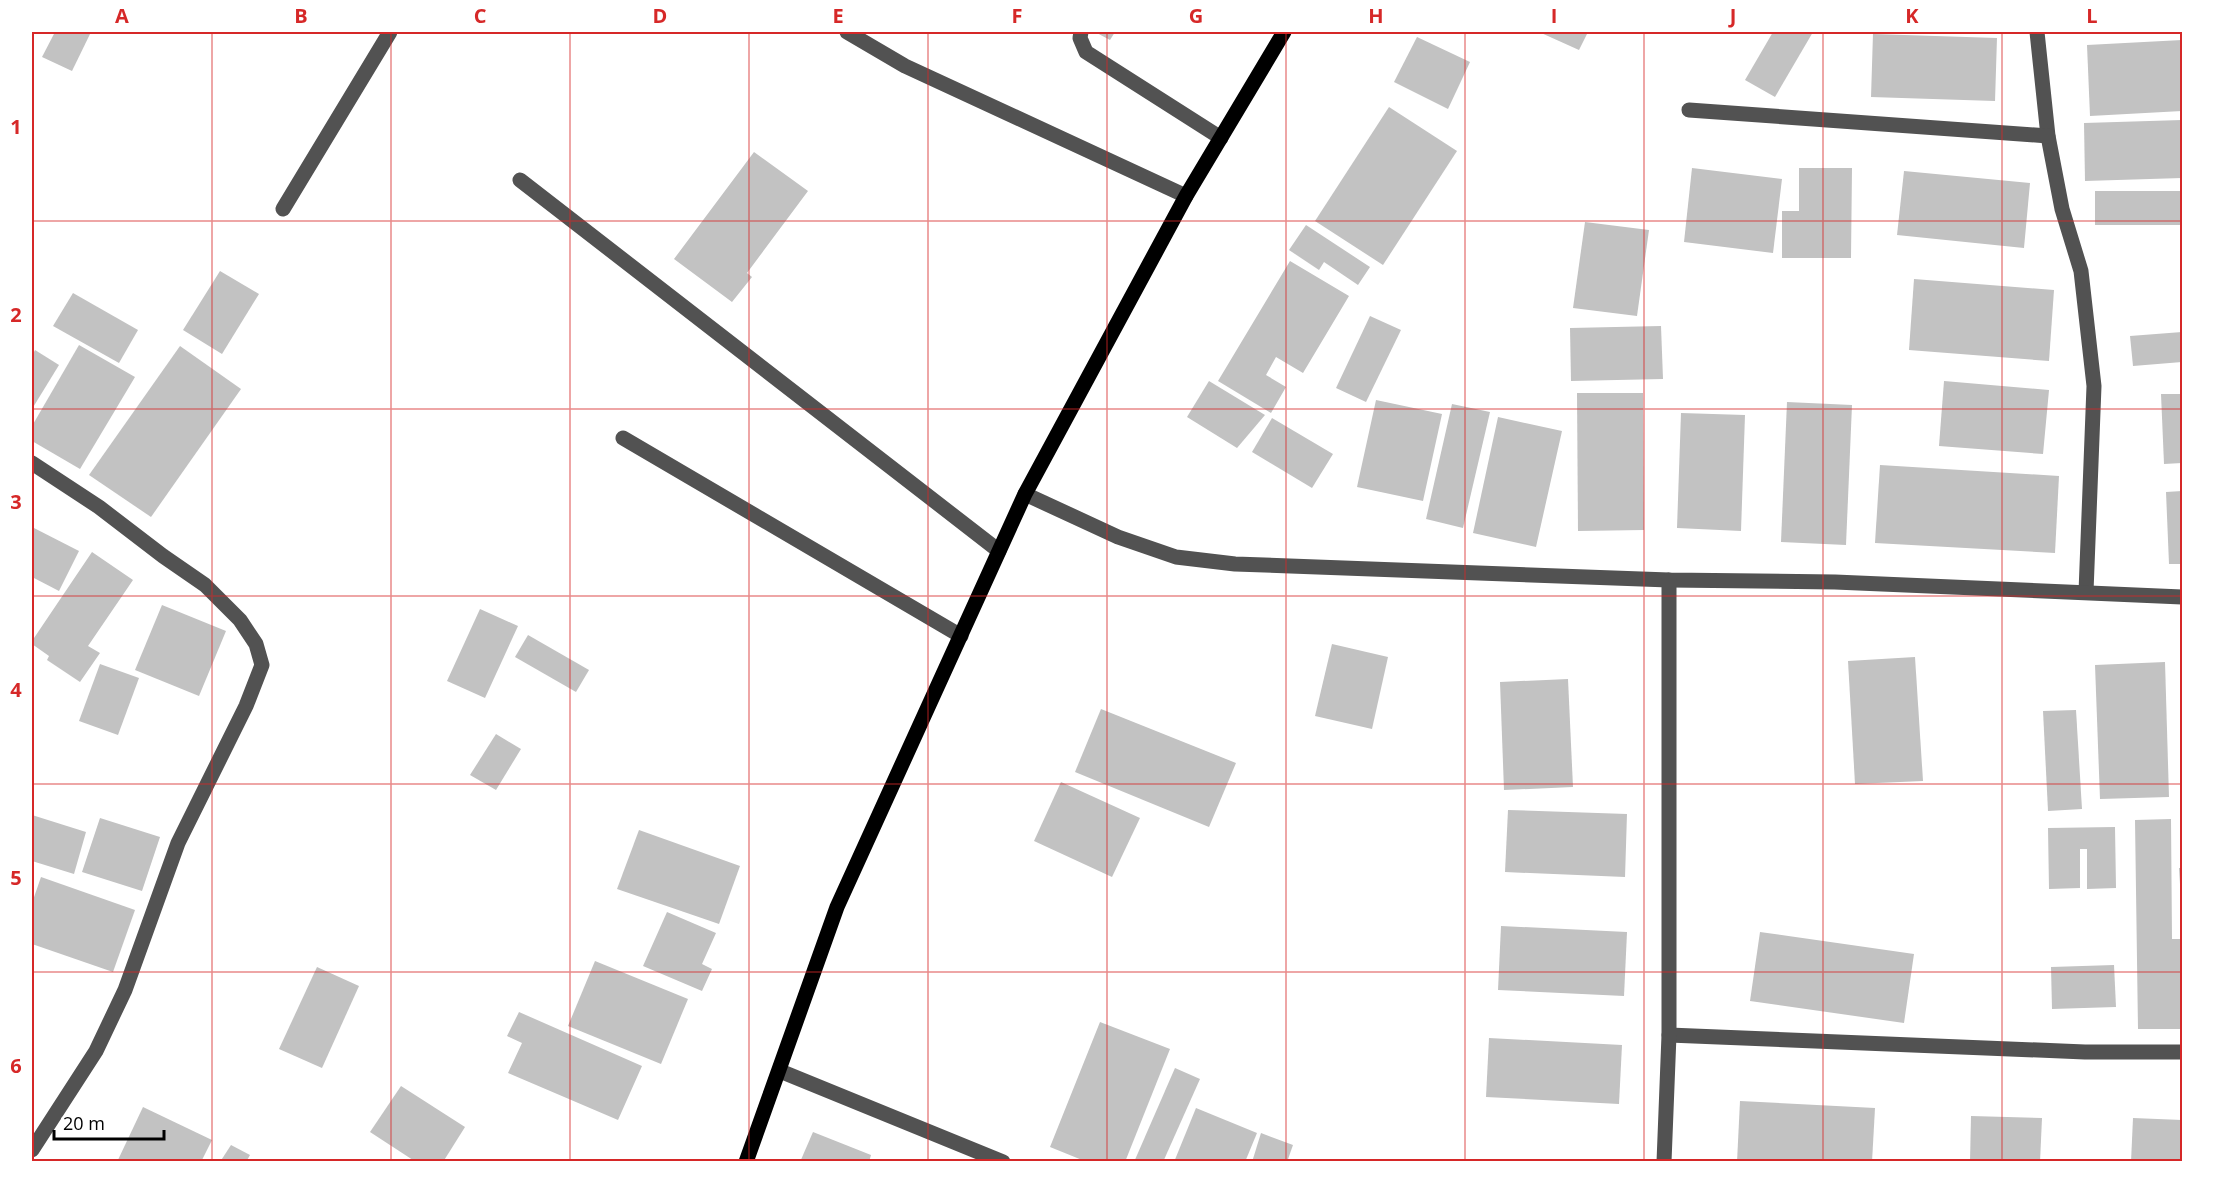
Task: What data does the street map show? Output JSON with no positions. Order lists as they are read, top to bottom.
{
  "scale_bar": "20 m",
  "grid": {
    "columns": [
      "A",
      "B",
      "C",
      "D",
      "E",
      "F",
      "G",
      "H",
      "I",
      "J",
      "K",
      "L"
    ],
    "rows": [
      "1",
      "2",
      "3",
      "4",
      "5",
      "6"
    ]
  }
}
